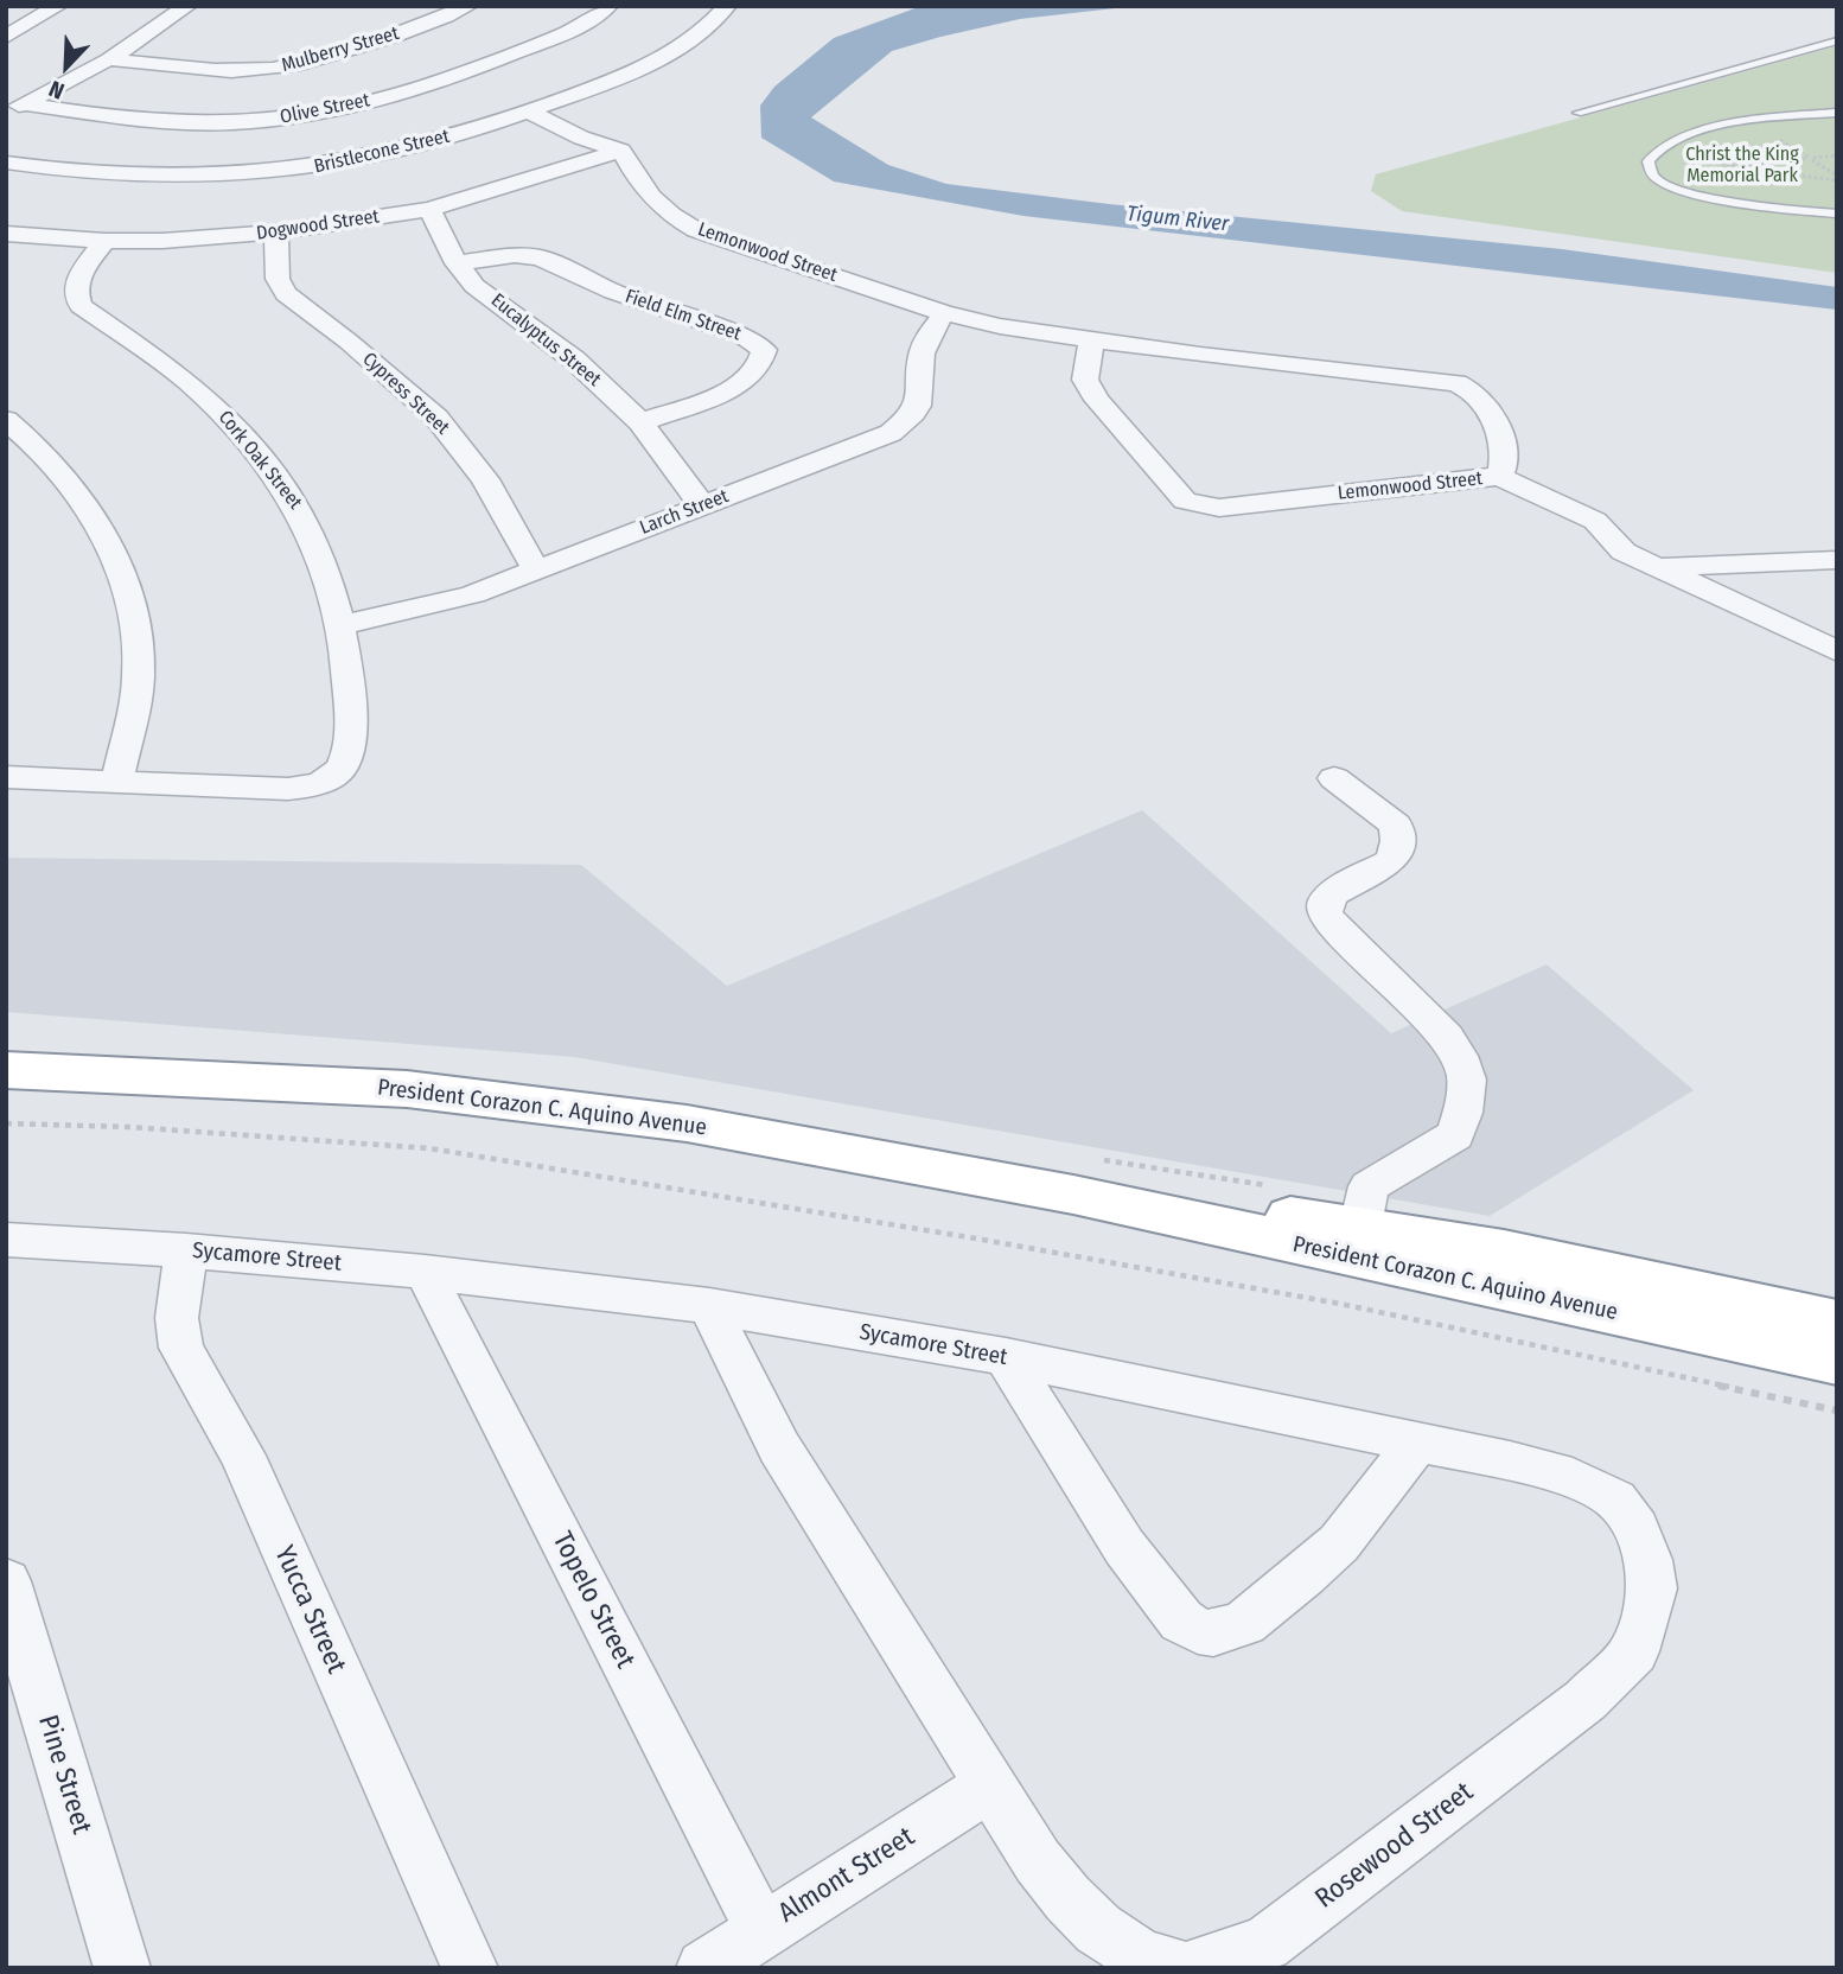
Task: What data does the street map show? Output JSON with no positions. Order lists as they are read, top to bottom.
{
  "streets": {
    "highway": ["President Corazon C. Aquino Avenue"],
    "street": [
      "Mulberry Street",
      "Olive Street",
      "Bristlecone Street",
      "Dogwood Street",
      "Lemonwood Street",
      "Field Elm Street",
      "Eucalyptus Street",
      "Cypress Street",
      "Cork Oak Street",
      "Larch Street",
      "Sycamore Street",
      "Topelo Street",
      "Yucca Street",
      "Pine Street",
      "Rosewood Street",
      "Almont Street"
    ]
  },
  "crossings": [
    ["Dogwood Street", "Lemonwood Street"],
    ["Dogwood Street", "Eucalyptus Street"],
    ["Dogwood Street", "Cypress Street"],
    ["Dogwood Street", "Cork Oak Street"],
    ["Lemonwood Street", "Larch Street"],
    ["Field Elm Street", "Eucalyptus Street"],
    ["Eucalyptus Street", "Larch Street"],
    ["Cypress Street", "Larch Street"],
    ["Cork Oak Street", "Larch Street"],
    ["Sycamore Street", "Topelo Street"],
    ["Sycamore Street", "Yucca Street"],
    ["Sycamore Street", "Rosewood Street"],
    ["Topelo Street", "Almont Street"]
  ],
  "water": ["Tigum River"],
  "parks": ["Christ the King Memorial Park"],
  "north": "bottom left"
}
